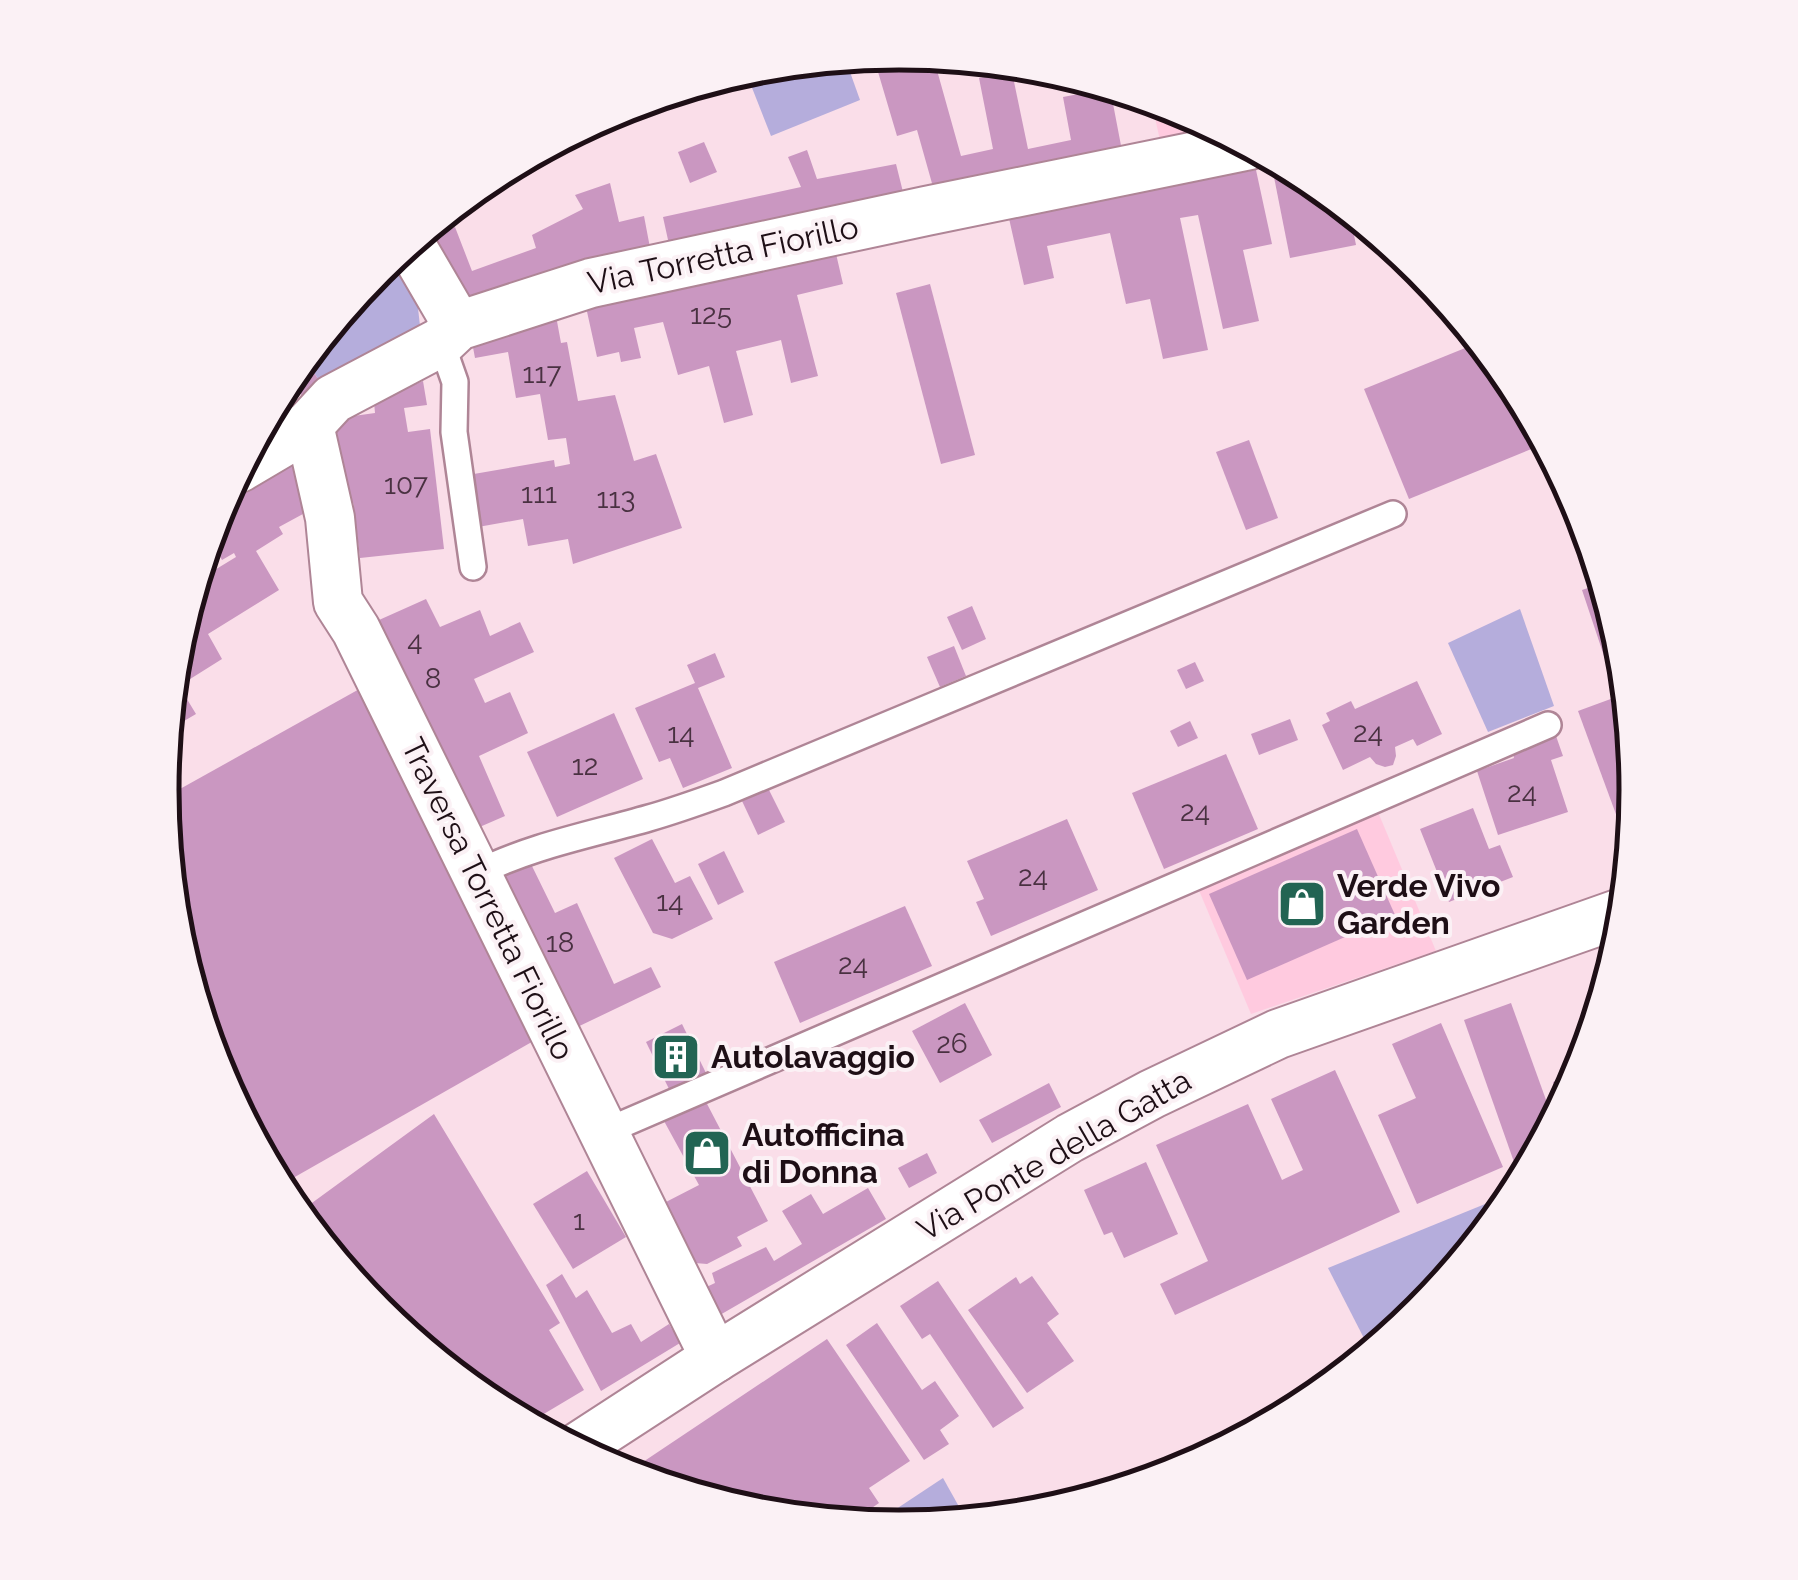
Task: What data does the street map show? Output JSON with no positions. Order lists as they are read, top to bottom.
{
  "streets": {
    "street": ["Via Torretta Fiorillo", "Traversa Torretta Fiorillo", "Via Ponte della Gatta"]
  },
  "crossings": [
    ["Via Torretta Fiorillo", "Traversa Torretta Fiorillo"],
    ["Traversa Torretta Fiorillo", "Via Ponte della Gatta"]
  ],
  "places": {
    "shop": ["Verde Vivo Garden", "Autofficina di Donna"],
    "building": ["Autolavaggio"]
  },
  "house_numbers": [
    "125",
    "117",
    "107",
    "111",
    "113",
    "4",
    "8",
    "24",
    "14",
    "12",
    "24",
    "24",
    "24",
    "14",
    "18",
    "24",
    "26",
    "1"
  ]
}
